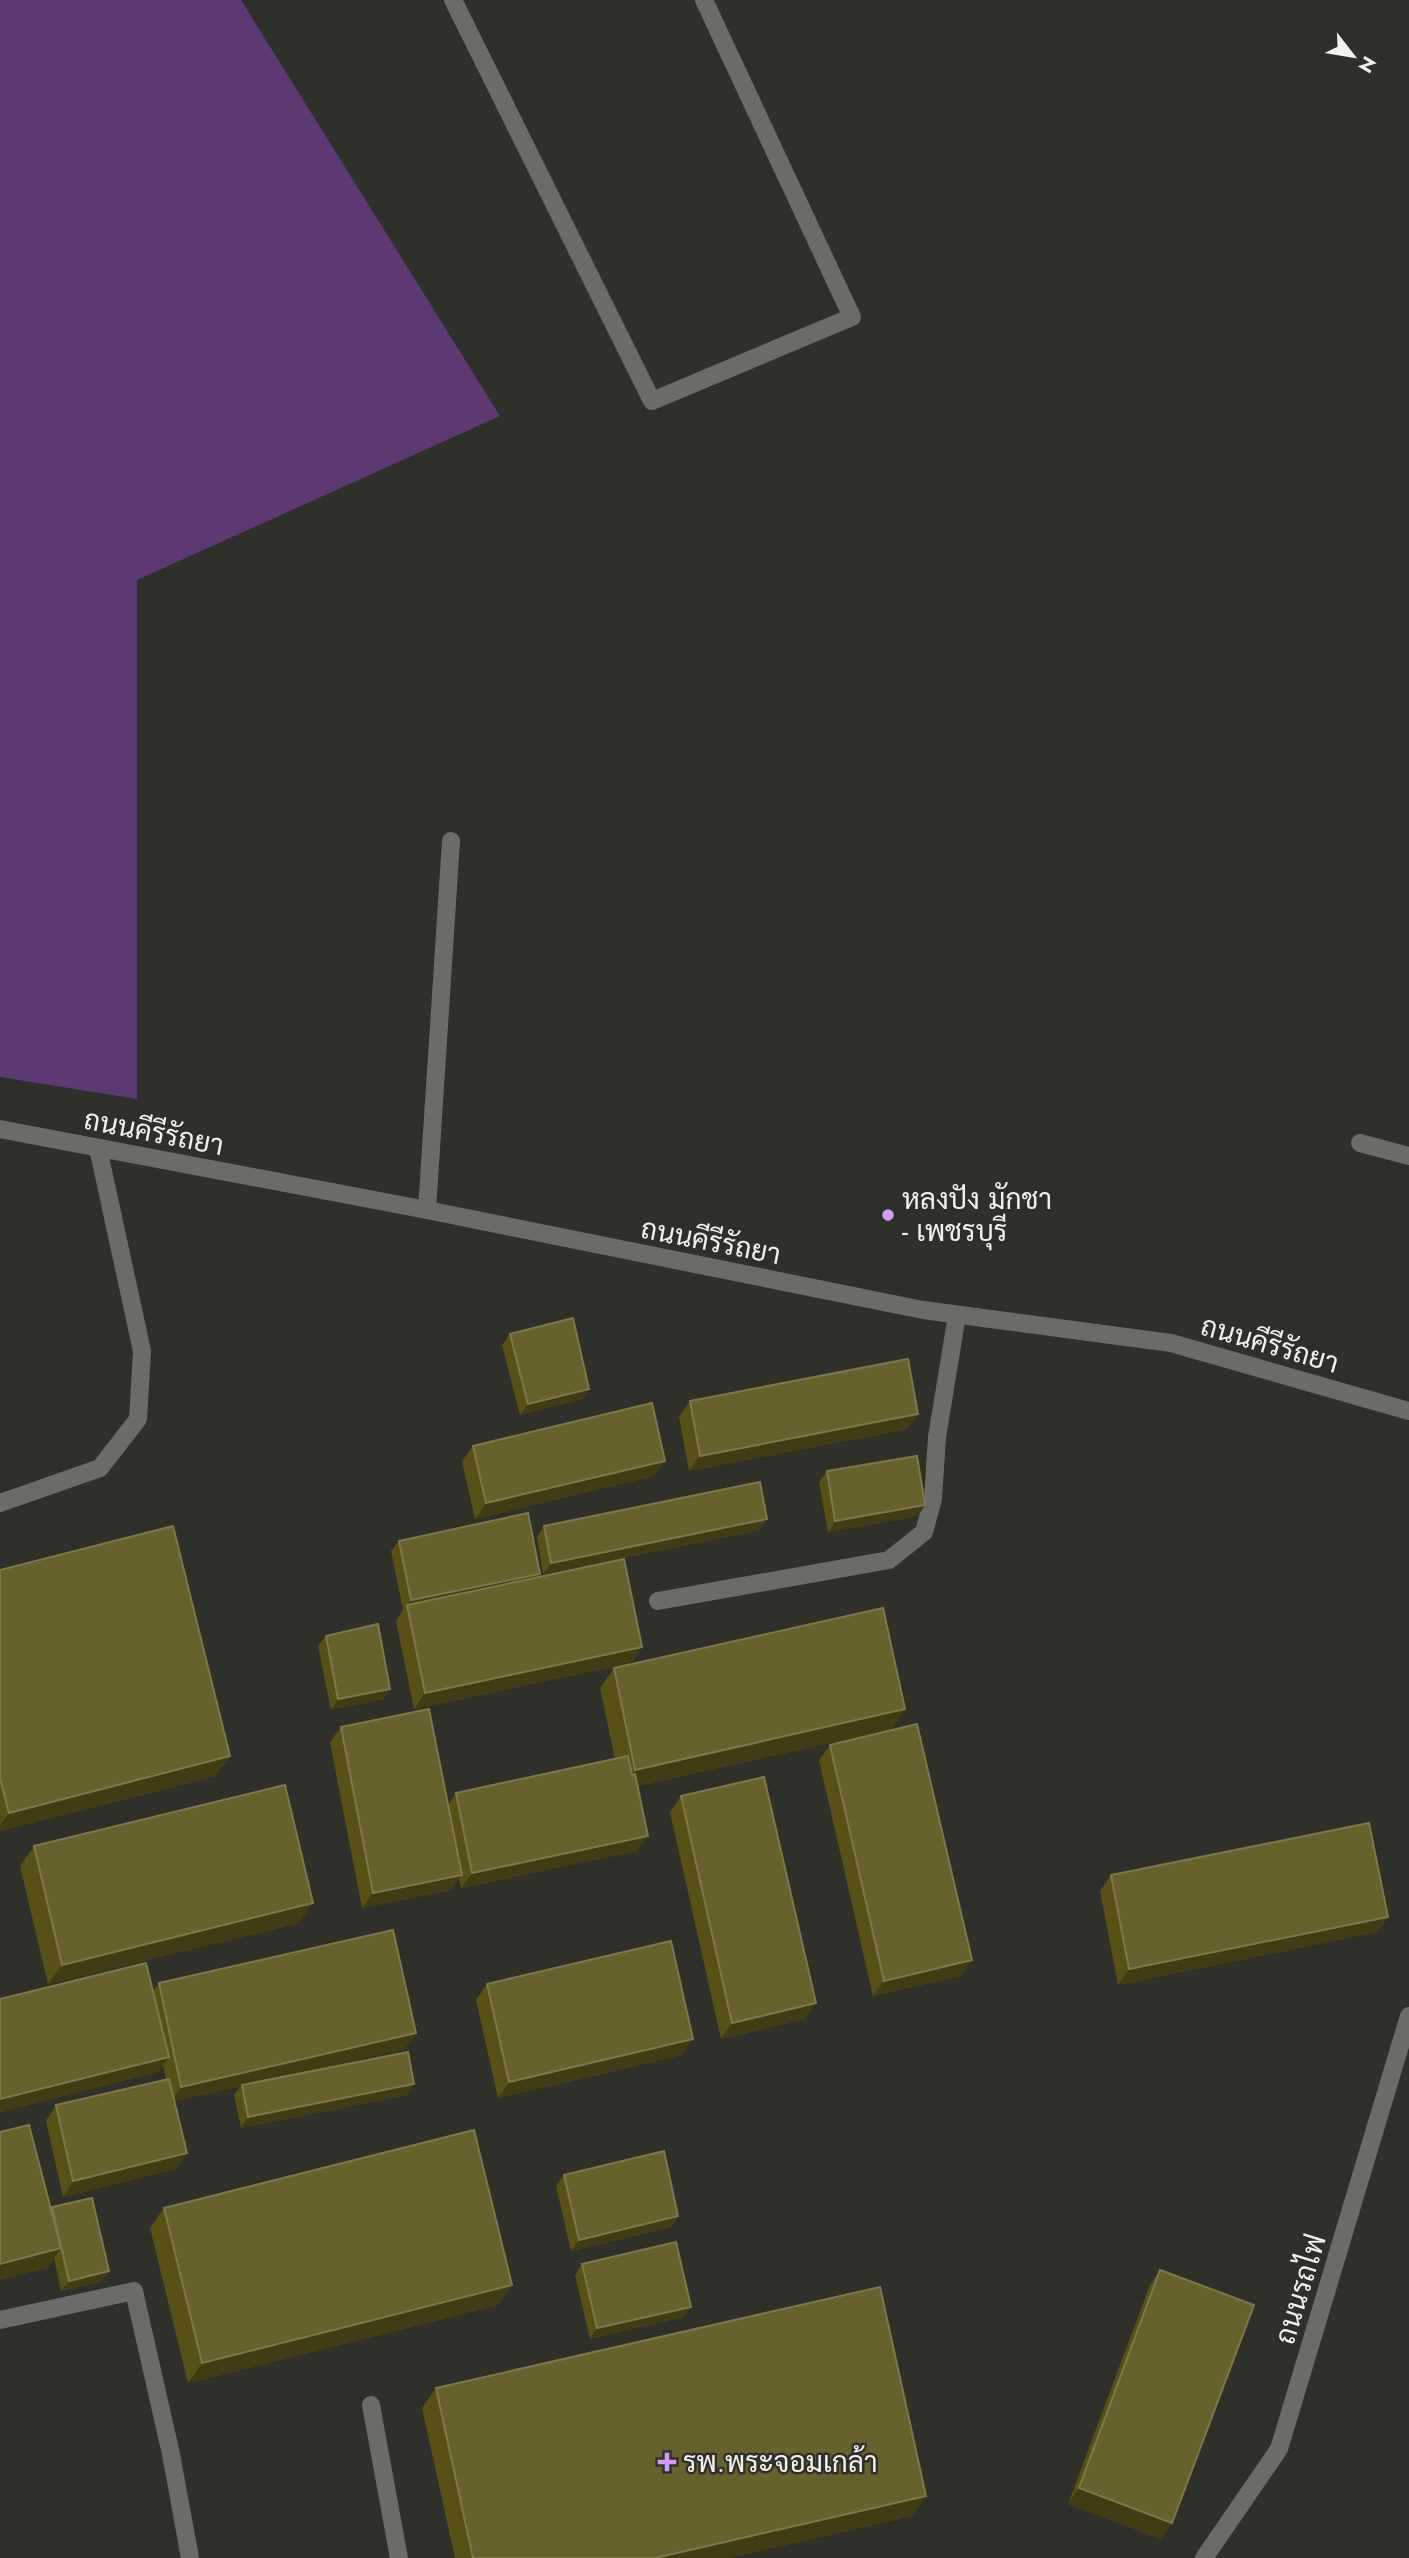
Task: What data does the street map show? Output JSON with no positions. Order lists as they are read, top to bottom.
{
  "streets": {
    "street": ["ถนนคีรีรัถยา", "ถนนรถไฟ"]
  },
  "places": {
    "other": ["หลงปัง มักชา - เพชรบุรี"],
    "health": ["รพ.พระจอมเกล้า"]
  },
  "north": "bottom right"
}
